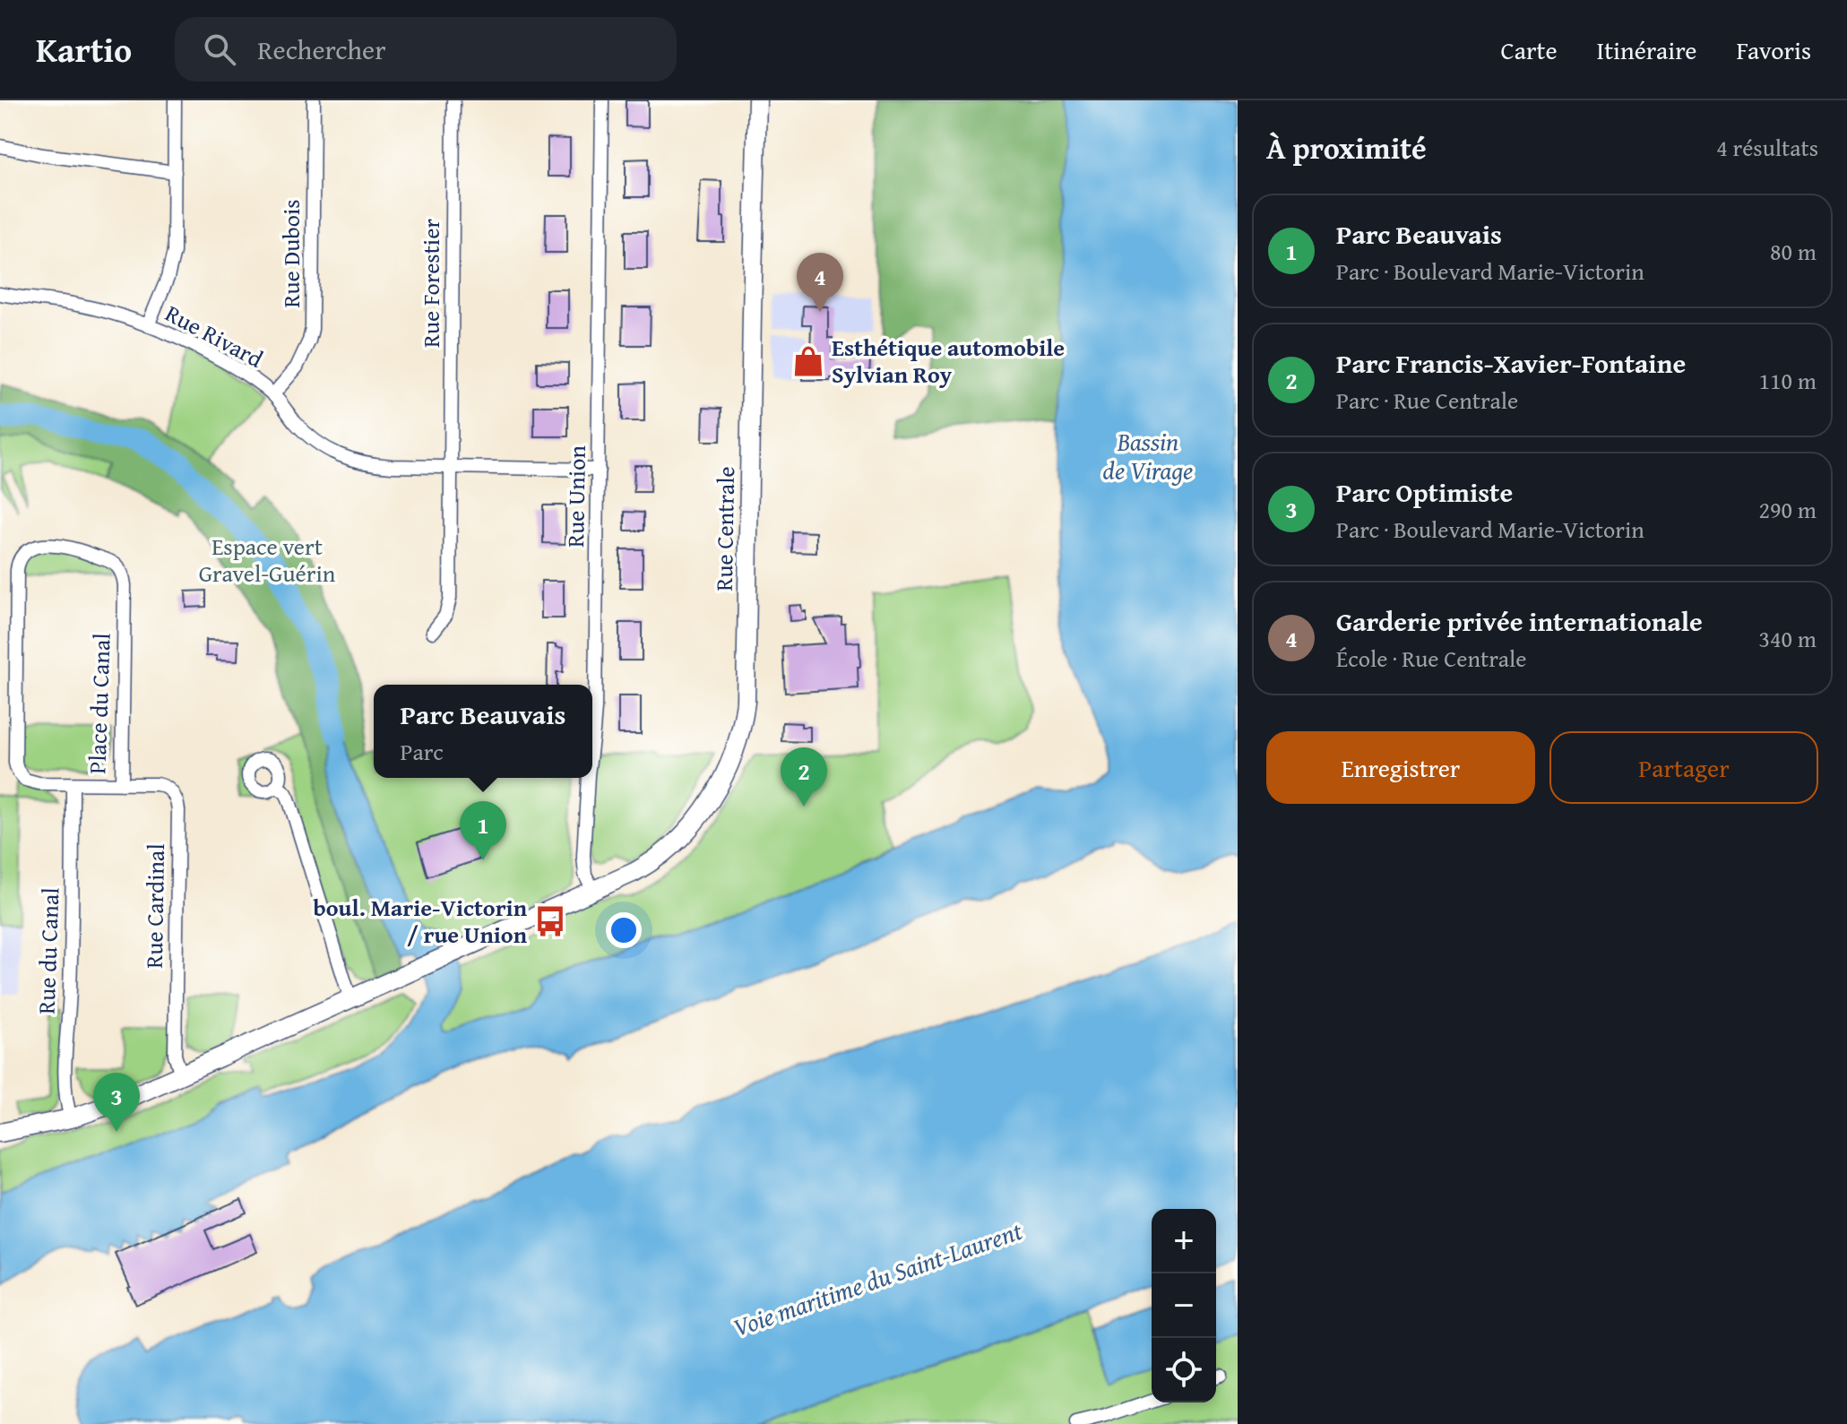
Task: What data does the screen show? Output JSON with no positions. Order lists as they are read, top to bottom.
{
  "streets": {
    "street": [
      "Rue Dubois",
      "Rue Forestier",
      "Rue Rivard",
      "Rue Union",
      "Rue Centrale",
      "Place du Canal",
      "Rue Cardinal",
      "Rue du Canal"
    ]
  },
  "crossings": [
    ["Rue Dubois", "Rue Rivard"],
    ["Rue Forestier", "Rue Rivard"],
    ["Rue Rivard", "Rue Union"],
    ["Rue Union", "Rue Centrale"],
    ["Rue Centrale", "Rue Cardinal"],
    ["Rue Centrale", "Rue du Canal"],
    ["Place du Canal", "Rue Cardinal"],
    ["Place du Canal", "Rue du Canal"]
  ],
  "water": ["Bassin de Virage", "Voie maritime du Saint-Laurent"],
  "parks": ["Espace vert Gravel-Guérin"],
  "places": {
    "shop": ["Esthétique automobile Sylvian Roy"],
    "bus stop": ["boul. Marie-Victorin / rue Union"]
  },
  "page": {
    "header": "Kartio",
    "search": "Rechercher",
    "nav": ["Carte", "Itinéraire", "Favoris"],
    "heading": ["À proximité", "4 résultats"],
    "list": [
      {
        "mark": "1",
        "name": "Parc Beauvais",
        "note": "Parc · Boulevard Marie-Victorin",
        "value": "80 m"
      },
      {
        "mark": "2",
        "name": "Parc Francis-Xavier-Fontaine",
        "note": "Parc · Rue Centrale",
        "value": "110 m"
      },
      {
        "mark": "3",
        "name": "Parc Optimiste",
        "note": "Parc · Boulevard Marie-Victorin",
        "value": "290 m"
      },
      {
        "mark": "4",
        "name": "Garderie privée internationale",
        "note": "École · Rue Centrale",
        "value": "340 m"
      }
    ],
    "pins": [
      "4",
      "2",
      "1",
      "3"
    ],
    "popup": ["Parc Beauvais", "Parc"],
    "buttons": ["Enregistrer", "Partager"],
    "map_buttons": ["+", "−"]
  }
}
